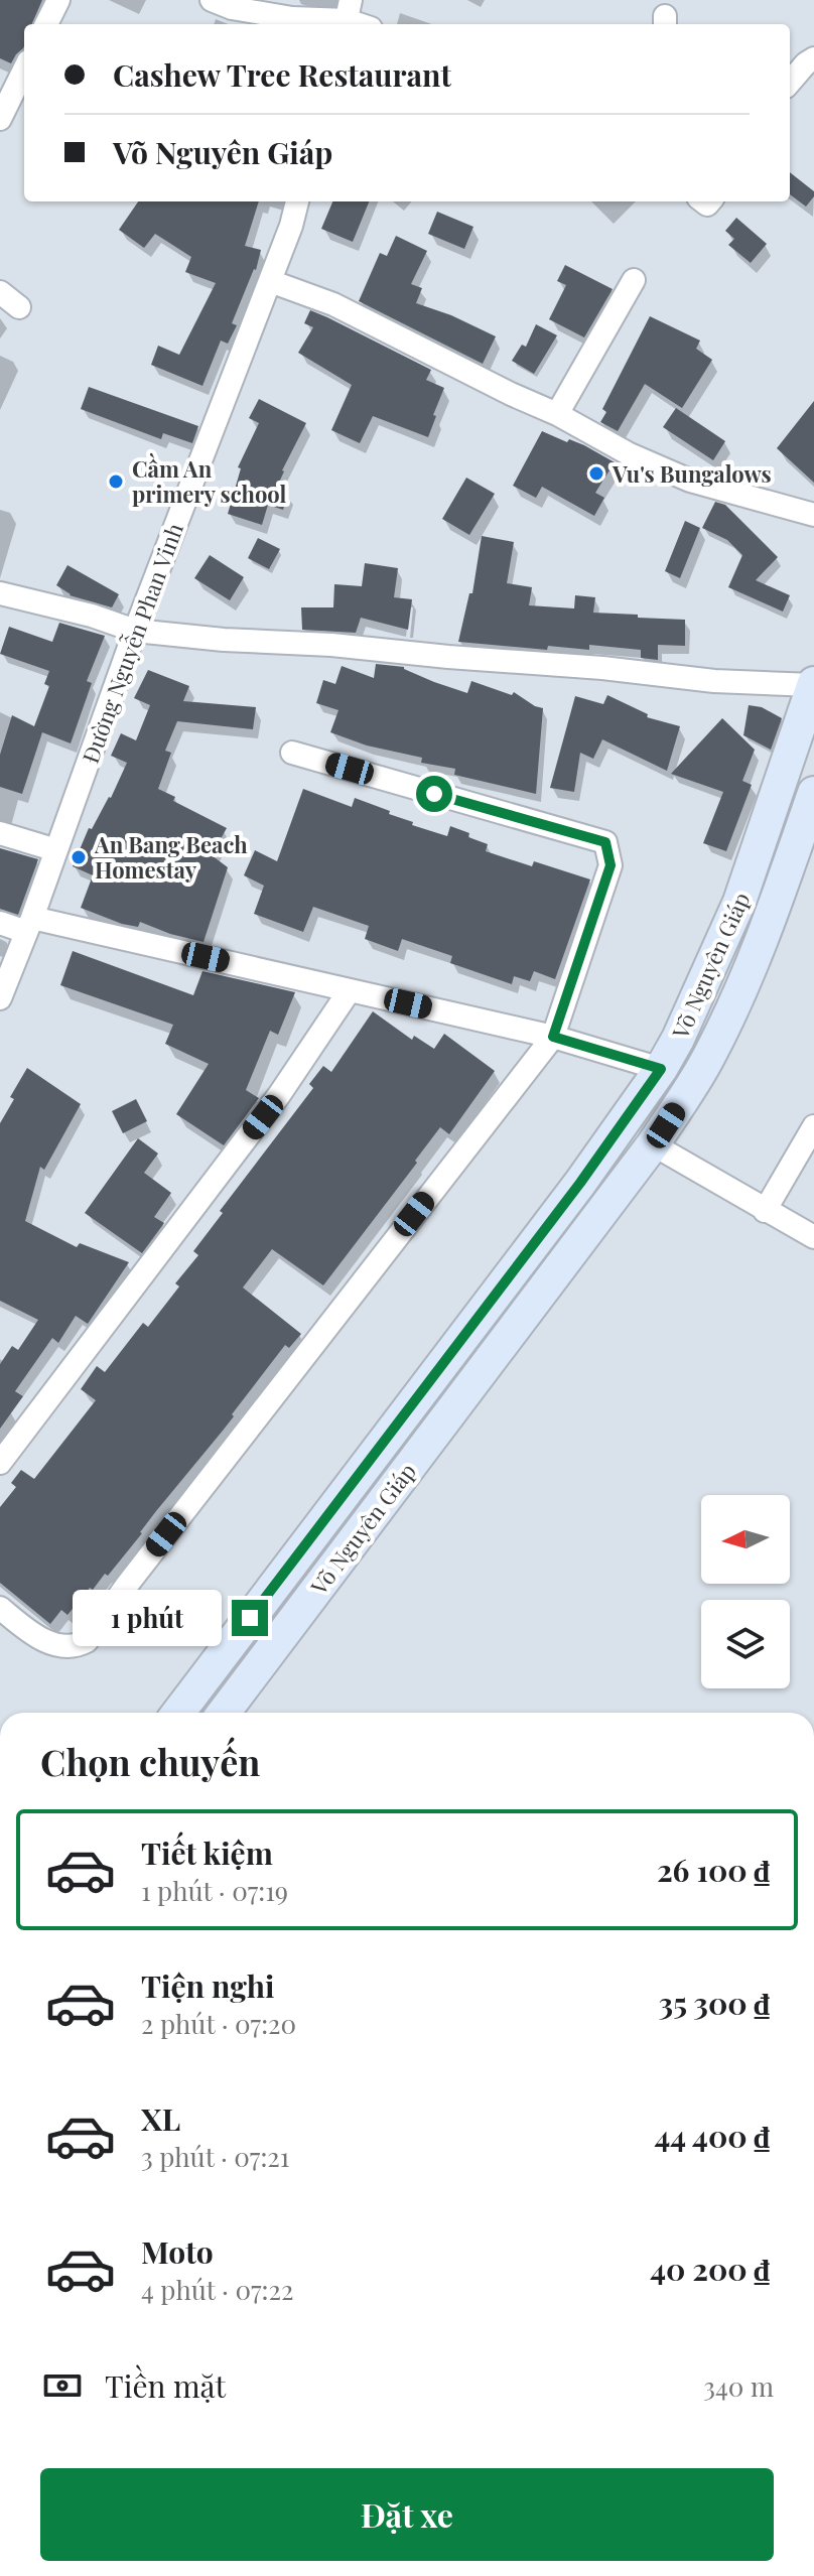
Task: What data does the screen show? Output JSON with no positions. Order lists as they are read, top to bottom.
{
  "streets": {
    "main road": ["Võ Nguyên Giáp"],
    "street": ["Đường Nguyễn Phan Vinh"]
  },
  "places": ["Vu's Bungalows", "Cầm An primery school", "An Bang Beach Homestay"],
  "north": "left",
  "page": {
    "banner": ["Cashew Tree Restaurant", "Võ Nguyên Giáp"],
    "bubble": "1 phút",
    "heading": "Chọn chuyến",
    "list": [
      {
        "name": "Tiết kiệm",
        "note": "1 phút · 07:19",
        "value": "26 100 ₫"
      },
      {
        "name": "Tiện nghi",
        "note": "2 phút · 07:20",
        "value": "35 300 ₫"
      },
      {
        "name": "XL",
        "note": "3 phút · 07:21",
        "value": "44 400 ₫"
      },
      {
        "name": "Moto",
        "note": "4 phút · 07:22",
        "value": "40 200 ₫"
      }
    ],
    "pay": ["Tiền mặt", "340 m"],
    "buttons": "Đặt xe"
  }
}
